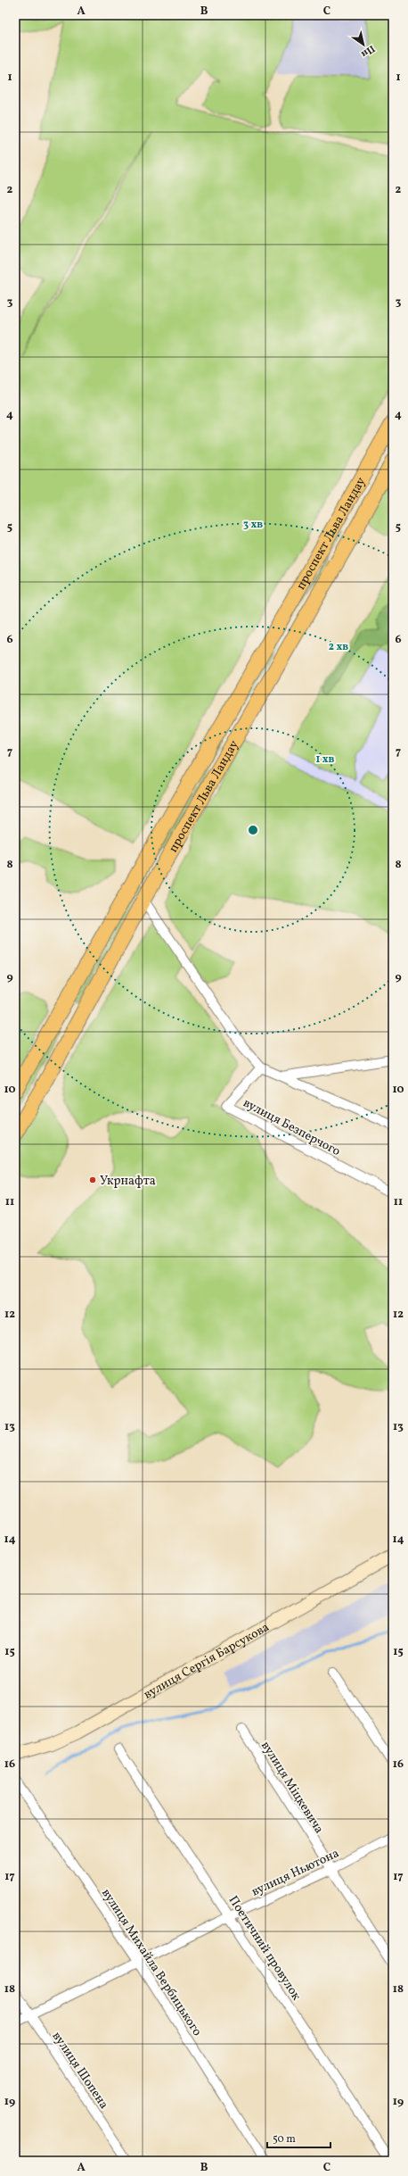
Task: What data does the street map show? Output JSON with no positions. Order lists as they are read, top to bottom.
{
  "streets": {
    "main road": ["проспект Льва Ландау", "вулиця Сергія Барсукова"],
    "street": [
      "вулиця Безперчого",
      "вулиця Міцкевича",
      "вулиця Ньютона",
      "Поетичний провулок",
      "вулиця Михайла Вербицького",
      "вулиця Шопена"
    ]
  },
  "crossings": [
    ["вулиця Міцкевича", "вулиця Ньютона"],
    ["вулиця Ньютона", "Поетичний провулок"],
    ["вулиця Ньютона", "вулиця Михайла Вербицького"],
    ["вулиця Ньютона", "вулиця Шопена"]
  ],
  "places": ["Укрнафта"],
  "scale_bar": "50 m",
  "north": "bottom right",
  "grid": {
    "columns": ["A", "B", "C"],
    "rows": [
      "1",
      "2",
      "3",
      "4",
      "5",
      "6",
      "7",
      "8",
      "9",
      "10",
      "11",
      "12",
      "13",
      "14",
      "15",
      "16",
      "17",
      "18",
      "19"
    ]
  },
  "rings": ["3 хв", "2 хв", "1 хв"]
}
